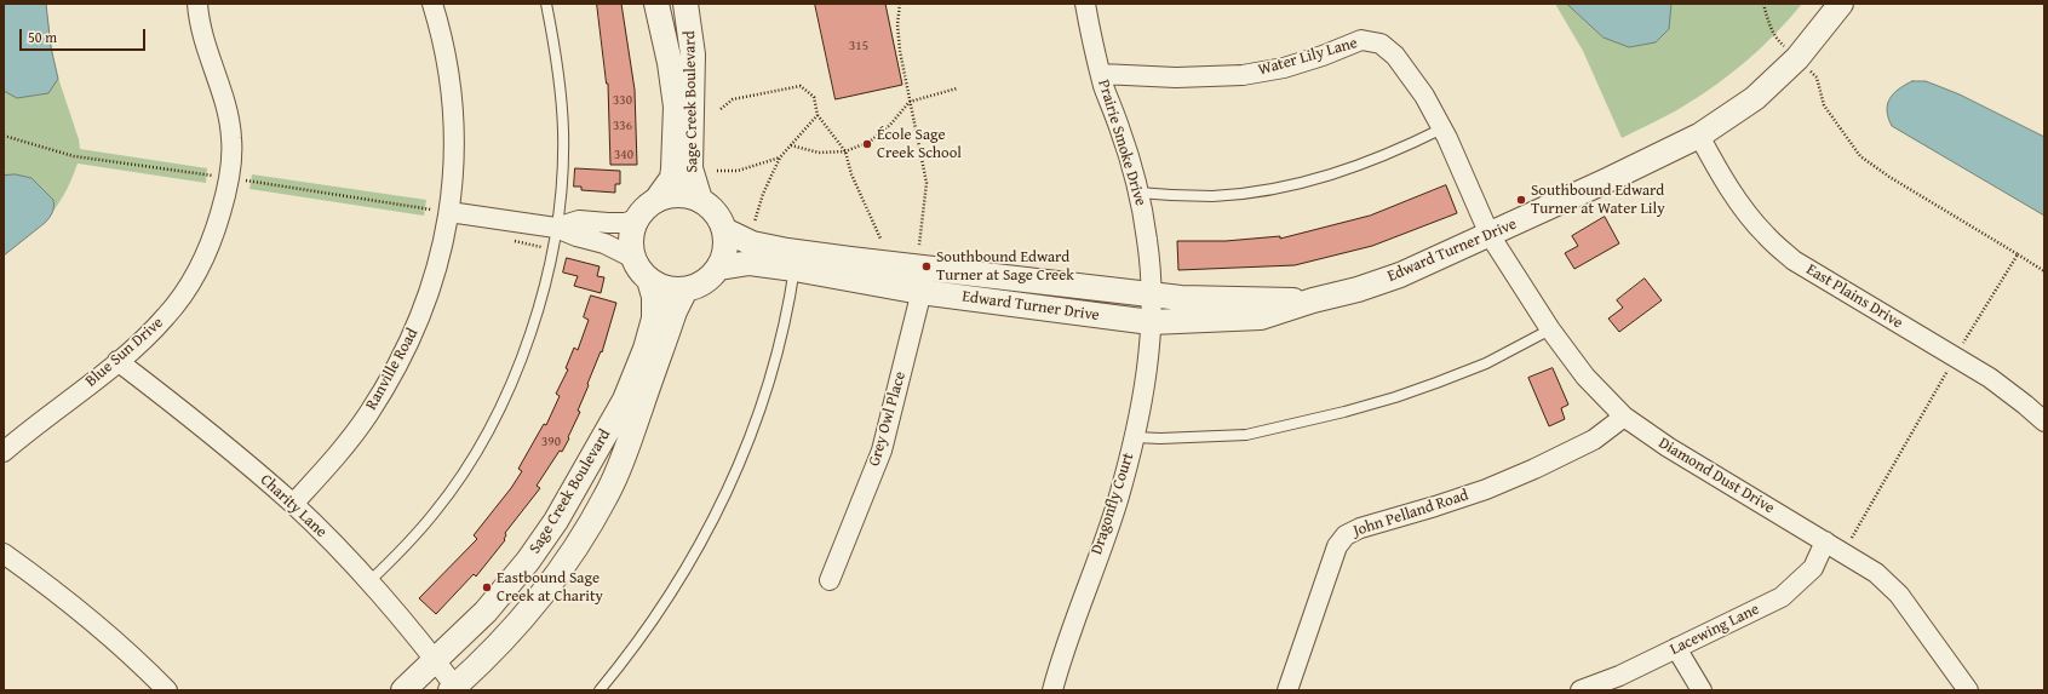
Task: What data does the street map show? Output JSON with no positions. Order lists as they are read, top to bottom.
{
  "streets": {
    "street": [
      "Water Lily Lane",
      "Sage Creek Boulevard",
      "Prairie Smoke Drive",
      "Edward Turner Drive",
      "East Plains Drive",
      "Blue Sun Drive",
      "Ranville Road",
      "Grey Owl Place",
      "Diamond Dust Drive",
      "Dragonfly Court",
      "Charity Lane",
      "John Pelland Road",
      "Lacewing Lane"
    ]
  },
  "crossings": [
    ["Water Lily Lane", "Prairie Smoke Drive"],
    ["Water Lily Lane", "Edward Turner Drive"],
    ["Water Lily Lane", "Diamond Dust Drive"],
    ["Sage Creek Boulevard", "Edward Turner Drive"],
    ["Sage Creek Boulevard", "Charity Lane"],
    ["Prairie Smoke Drive", "Edward Turner Drive"],
    ["Prairie Smoke Drive", "Dragonfly Court"],
    ["Edward Turner Drive", "East Plains Drive"],
    ["Edward Turner Drive", "Grey Owl Place"],
    ["Edward Turner Drive", "Diamond Dust Drive"],
    ["Edward Turner Drive", "Dragonfly Court"],
    ["Blue Sun Drive", "Charity Lane"],
    ["Ranville Road", "Charity Lane"],
    ["Diamond Dust Drive", "John Pelland Road"],
    ["Diamond Dust Drive", "Lacewing Lane"]
  ],
  "places": [
    "École Sage Creek School",
    "Southbound Edward Turner at Water Lily",
    "Southbound Edward Turner at Sage Creek",
    "Eastbound Sage Creek at Charity"
  ],
  "house_numbers": [
    "315",
    "330",
    "336",
    "340",
    "390"
  ],
  "scale_bar": "50 m"
}
